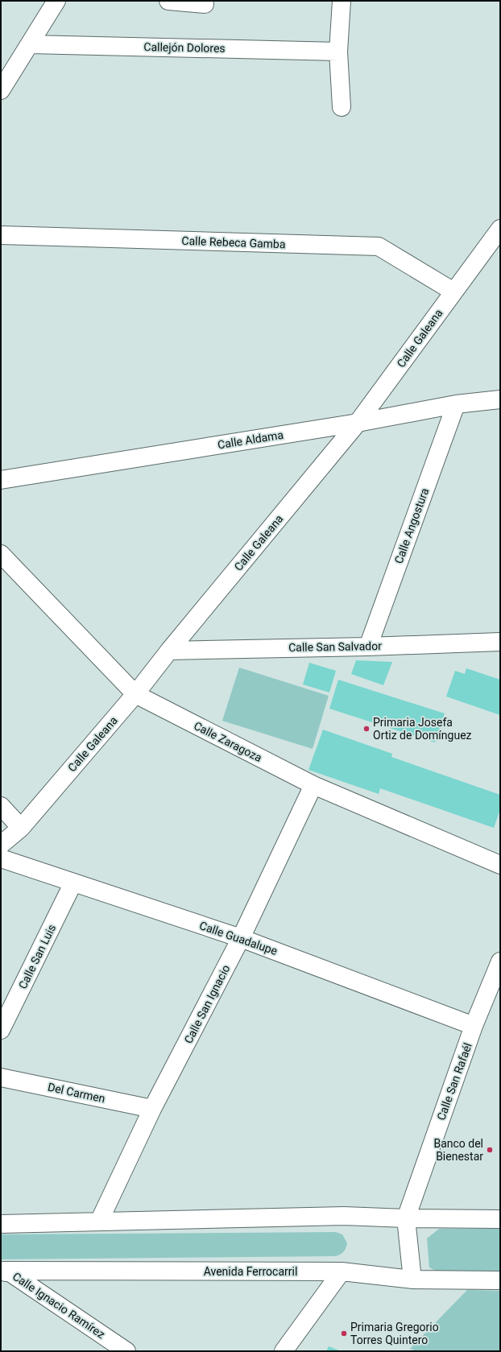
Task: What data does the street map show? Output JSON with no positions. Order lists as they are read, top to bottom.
{
  "streets": {
    "street": [
      "Callejón Dolores",
      "Calle Rebeca Gamba",
      "Calle Galeana",
      "Calle Aldama",
      "Calle Angostura",
      "Calle San Salvador",
      "Calle Zaragoza",
      "Calle Guadalupe",
      "Calle San Luis",
      "Calle San Ignacio",
      "Calle San Rafaél",
      "Del Carmen",
      "Avenida Ferrocarril",
      "Calle Ignacio Ramírez"
    ]
  },
  "crossings": [
    ["Calle Rebeca Gamba", "Calle Galeana"],
    ["Calle Galeana", "Calle Aldama"],
    ["Calle Galeana", "Calle San Salvador"],
    ["Calle Galeana", "Calle Zaragoza"],
    ["Calle Aldama", "Calle Angostura"],
    ["Calle Angostura", "Calle San Salvador"],
    ["Calle Zaragoza", "Calle San Ignacio"],
    ["Calle Guadalupe", "Calle San Luis"],
    ["Calle Guadalupe", "Calle San Ignacio"],
    ["Calle Guadalupe", "Calle San Rafaél"],
    ["Calle San Ignacio", "Del Carmen"],
    ["Calle San Rafaél", "Avenida Ferrocarril"],
    ["Avenida Ferrocarril", "Calle Ignacio Ramírez"]
  ],
  "places": ["Primaria Josefa Ortiz de Domínguez", "Banco del Bienestar", "Primaria Gregorio Torres Quintero"]
}
